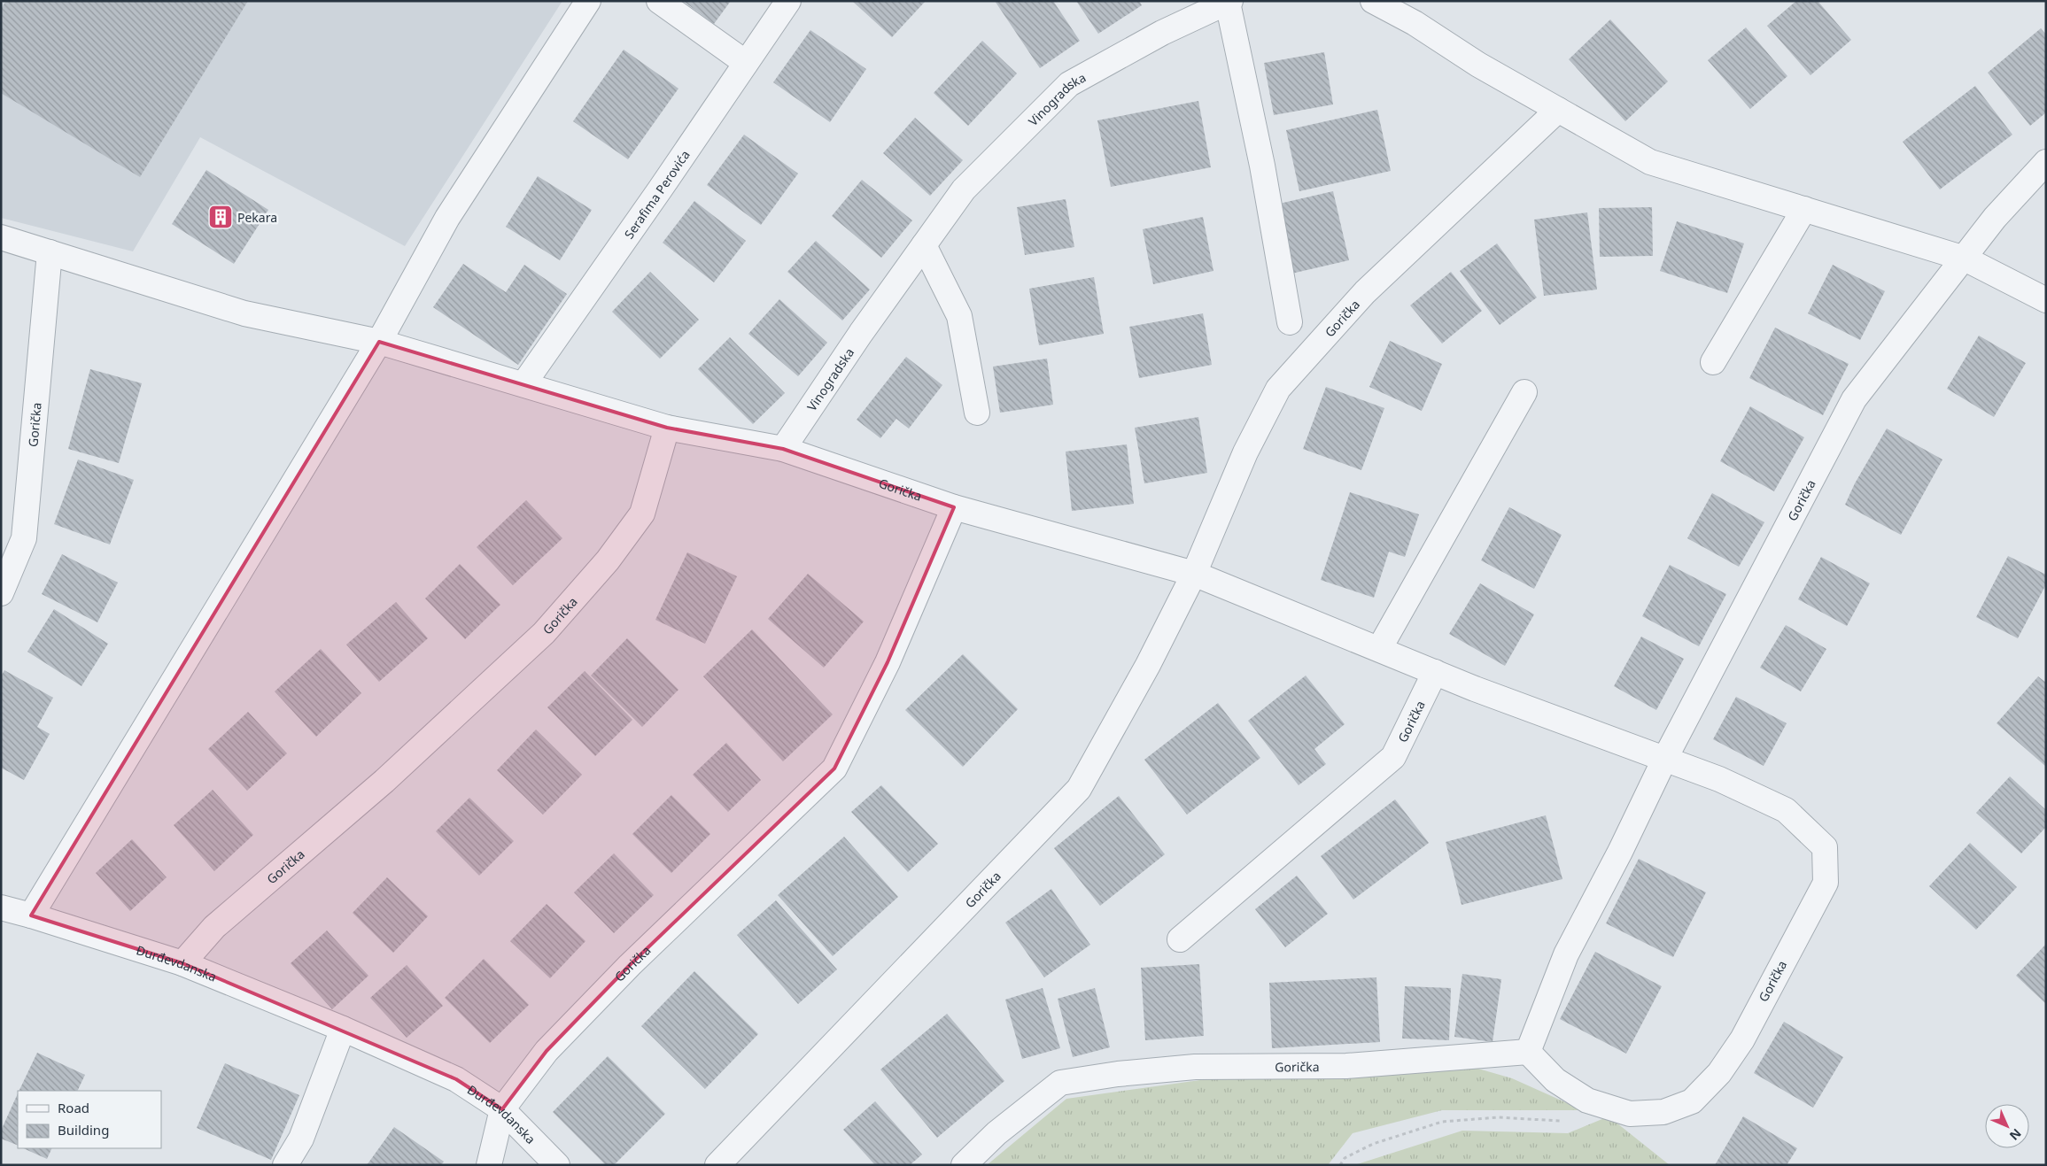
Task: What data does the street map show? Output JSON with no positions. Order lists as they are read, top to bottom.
{
  "streets": {
    "street": [
      "Vinogradska",
      "Serafima Perovića",
      "Gorička",
      "Đurđevdanska"
    ]
  },
  "crossings": [
    ["Vinogradska", "Gorička"],
    ["Serafima Perovića", "Gorička"],
    ["Gorička", "Đurđevdanska"]
  ],
  "places": {
    "building": ["Pekara"]
  },
  "legend": ["Road", "Building"],
  "north": "bottom right"
}
